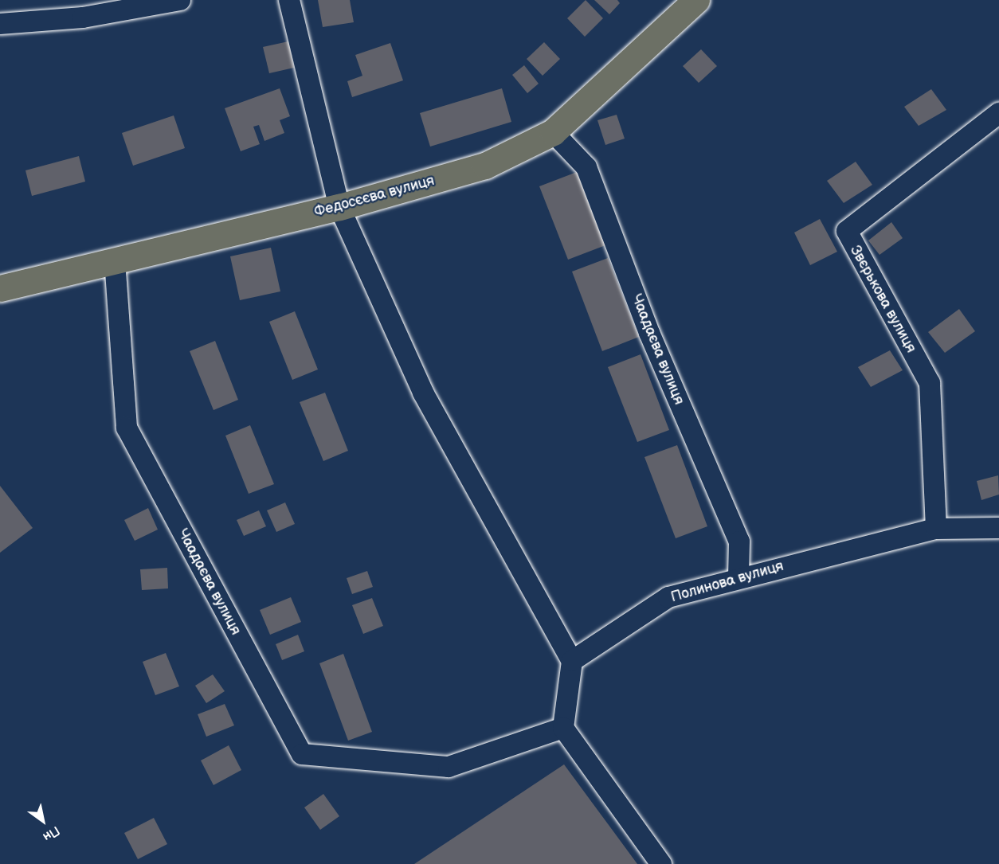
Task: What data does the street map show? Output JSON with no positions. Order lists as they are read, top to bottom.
{
  "streets": {
    "main road": ["Федосєєва вулиця"],
    "street": ["Звєрькова вулиця", "Чаадаєва вулиця", "Полинова вулиця"]
  },
  "crossings": [
    ["Федосєєва вулиця", "Чаадаєва вулиця"],
    ["Звєрькова вулиця", "Полинова вулиця"],
    ["Чаадаєва вулиця", "Полинова вулиця"]
  ],
  "north": "bottom right"
}
